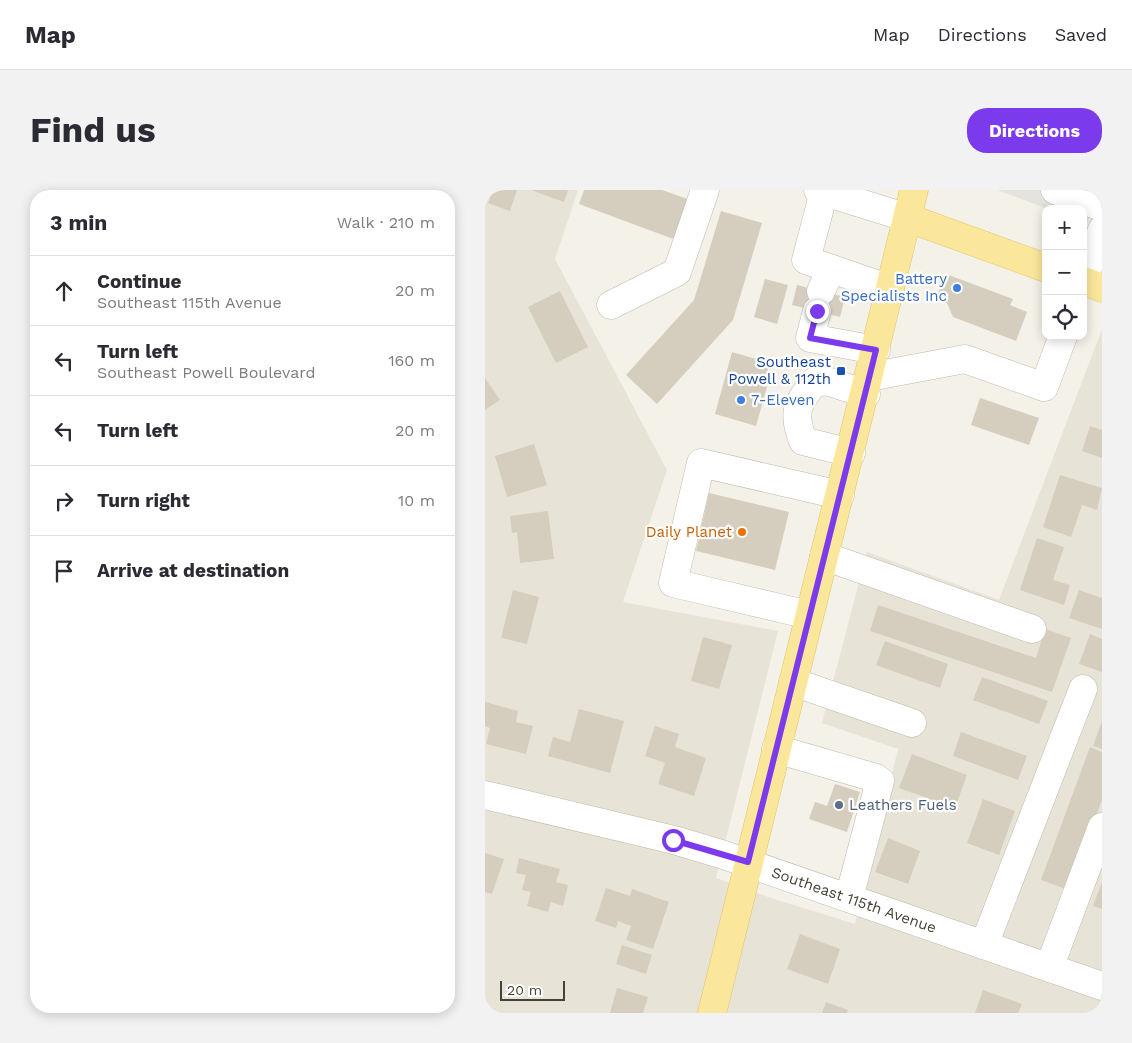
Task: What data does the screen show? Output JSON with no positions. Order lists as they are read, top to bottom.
{
  "streets": {
    "street": ["Southeast 115th Avenue"]
  },
  "places": {
    "other": [
      "Battery Specialists Inc",
      "7-Eleven",
      "Daily Planet",
      "Leathers Fuels"
    ],
    "transit": ["Southeast Powell & 112th"]
  },
  "scale_bar": "20 m",
  "page": {
    "header": "Map",
    "nav": ["Map", "Directions", "Saved"],
    "buttons": "Directions",
    "title": "Find us",
    "heading": ["3 min", "Walk · 210 m"],
    "map_buttons": ["+", "−"],
    "list": [
      ["Continue", "Southeast 115th Avenue", "20 m"],
      ["Turn left", "Southeast Powell Boulevard", "160 m"],
      ["Turn left", "20 m"],
      ["Turn right", "10 m"],
      "Arrive at destination"
    ],
    "scale": "20 m"
  }
}
